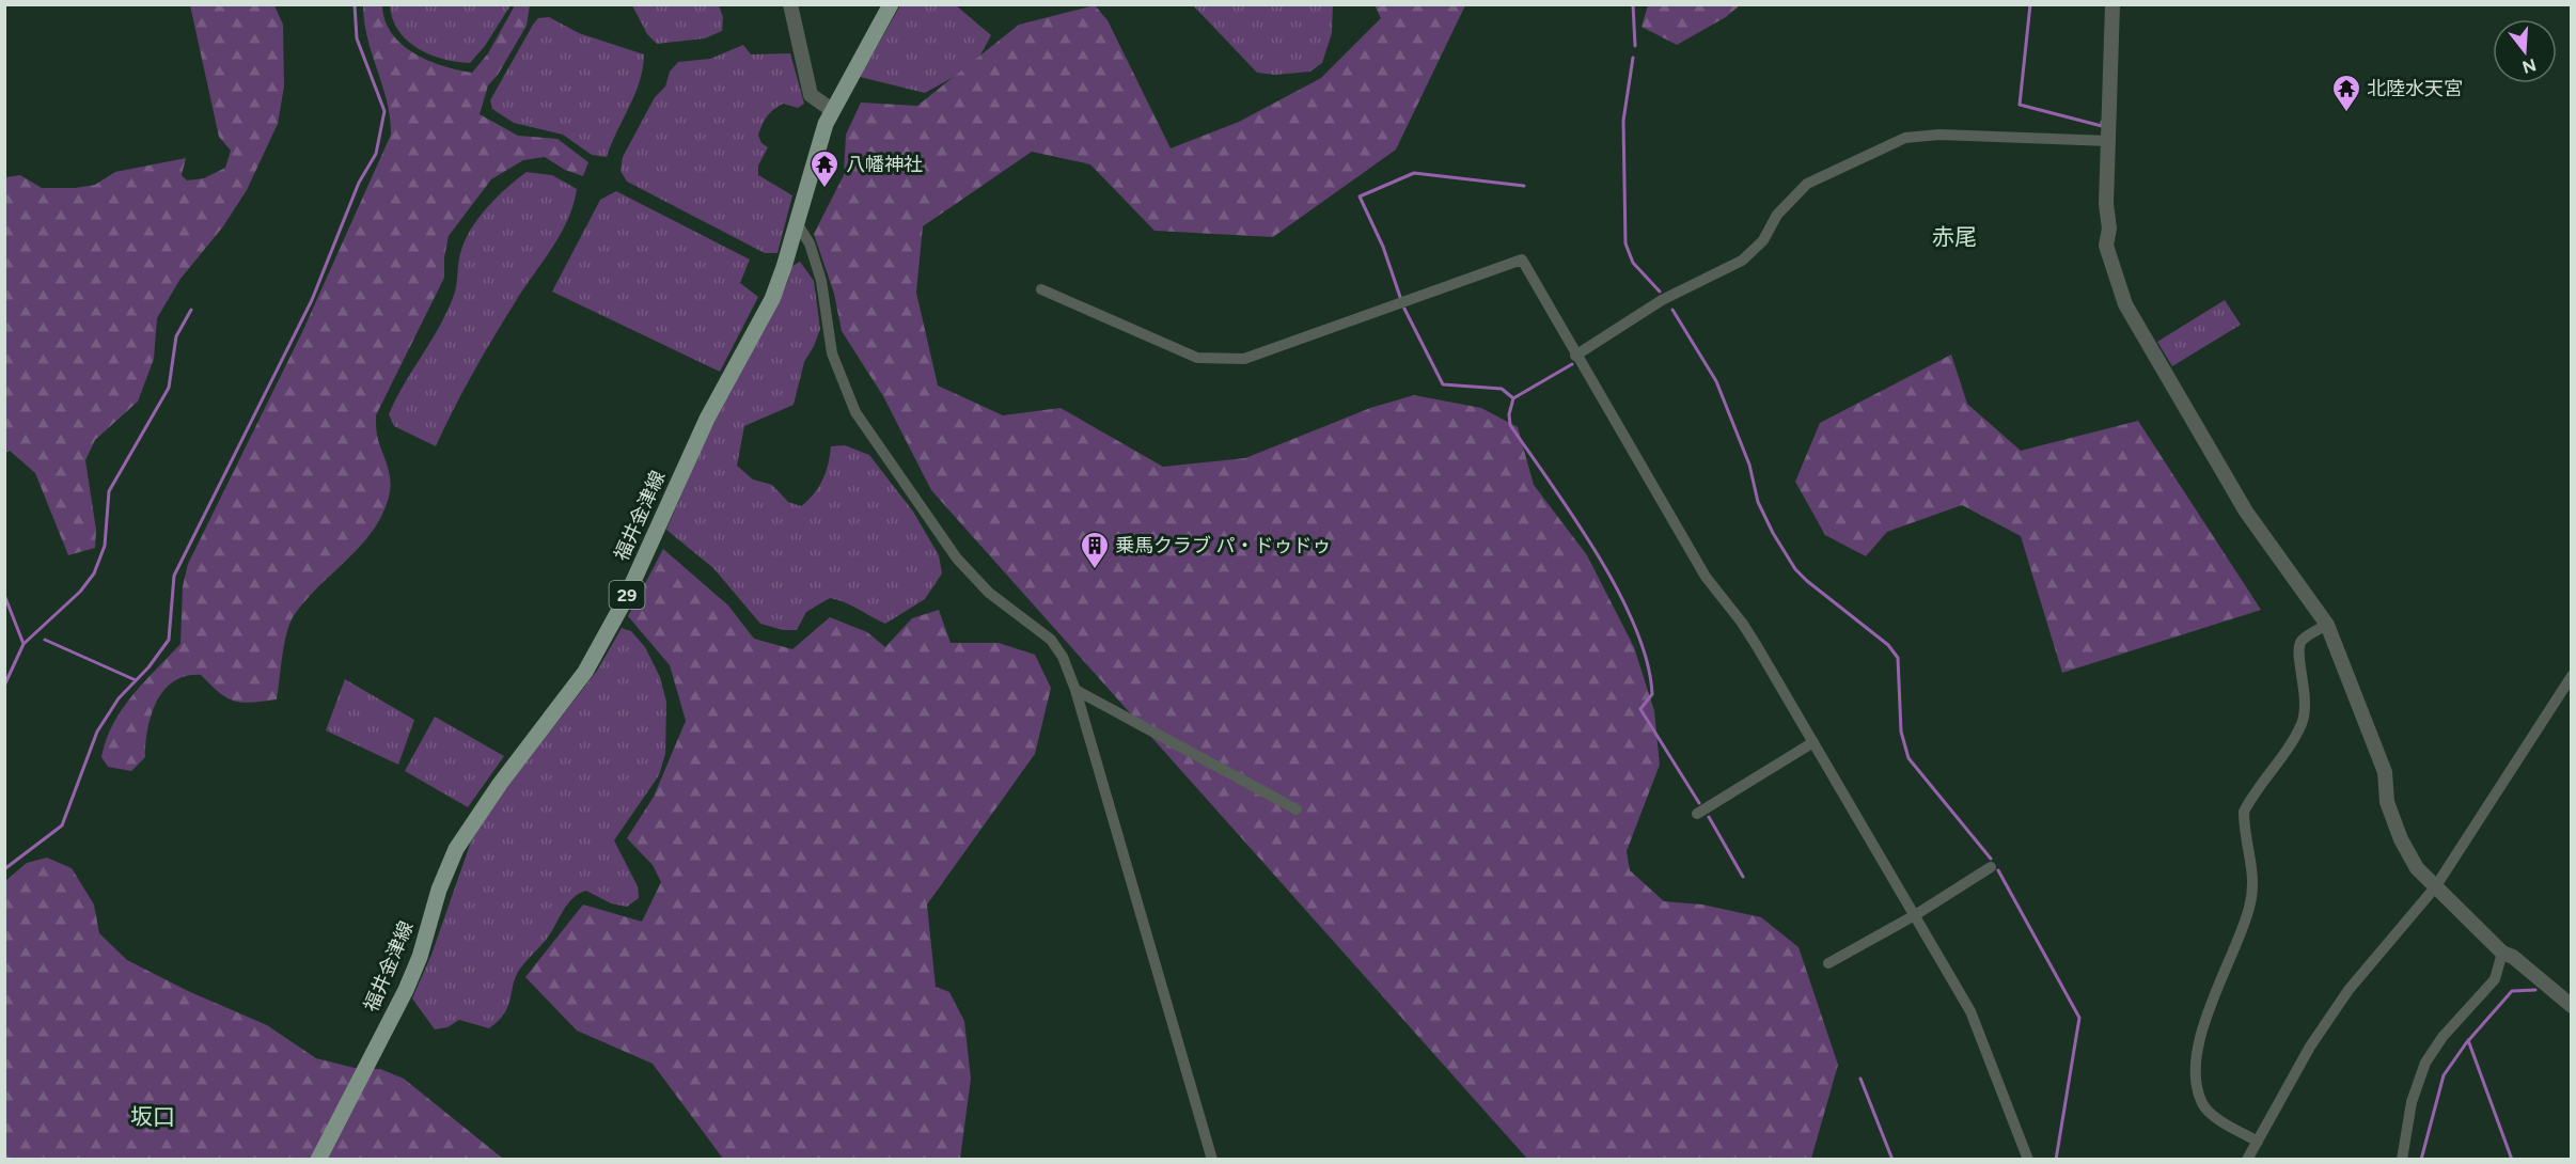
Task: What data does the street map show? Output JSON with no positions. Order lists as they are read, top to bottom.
{
  "streets": {
    "main road": ["福井金津線", "29"]
  },
  "districts": ["赤尾", "坂口"],
  "places": {
    "temple": ["北陸水天宮", "八幡神社"],
    "building": ["乗馬クラブ パ・ドゥドゥ"]
  },
  "north": "bottom"
}
